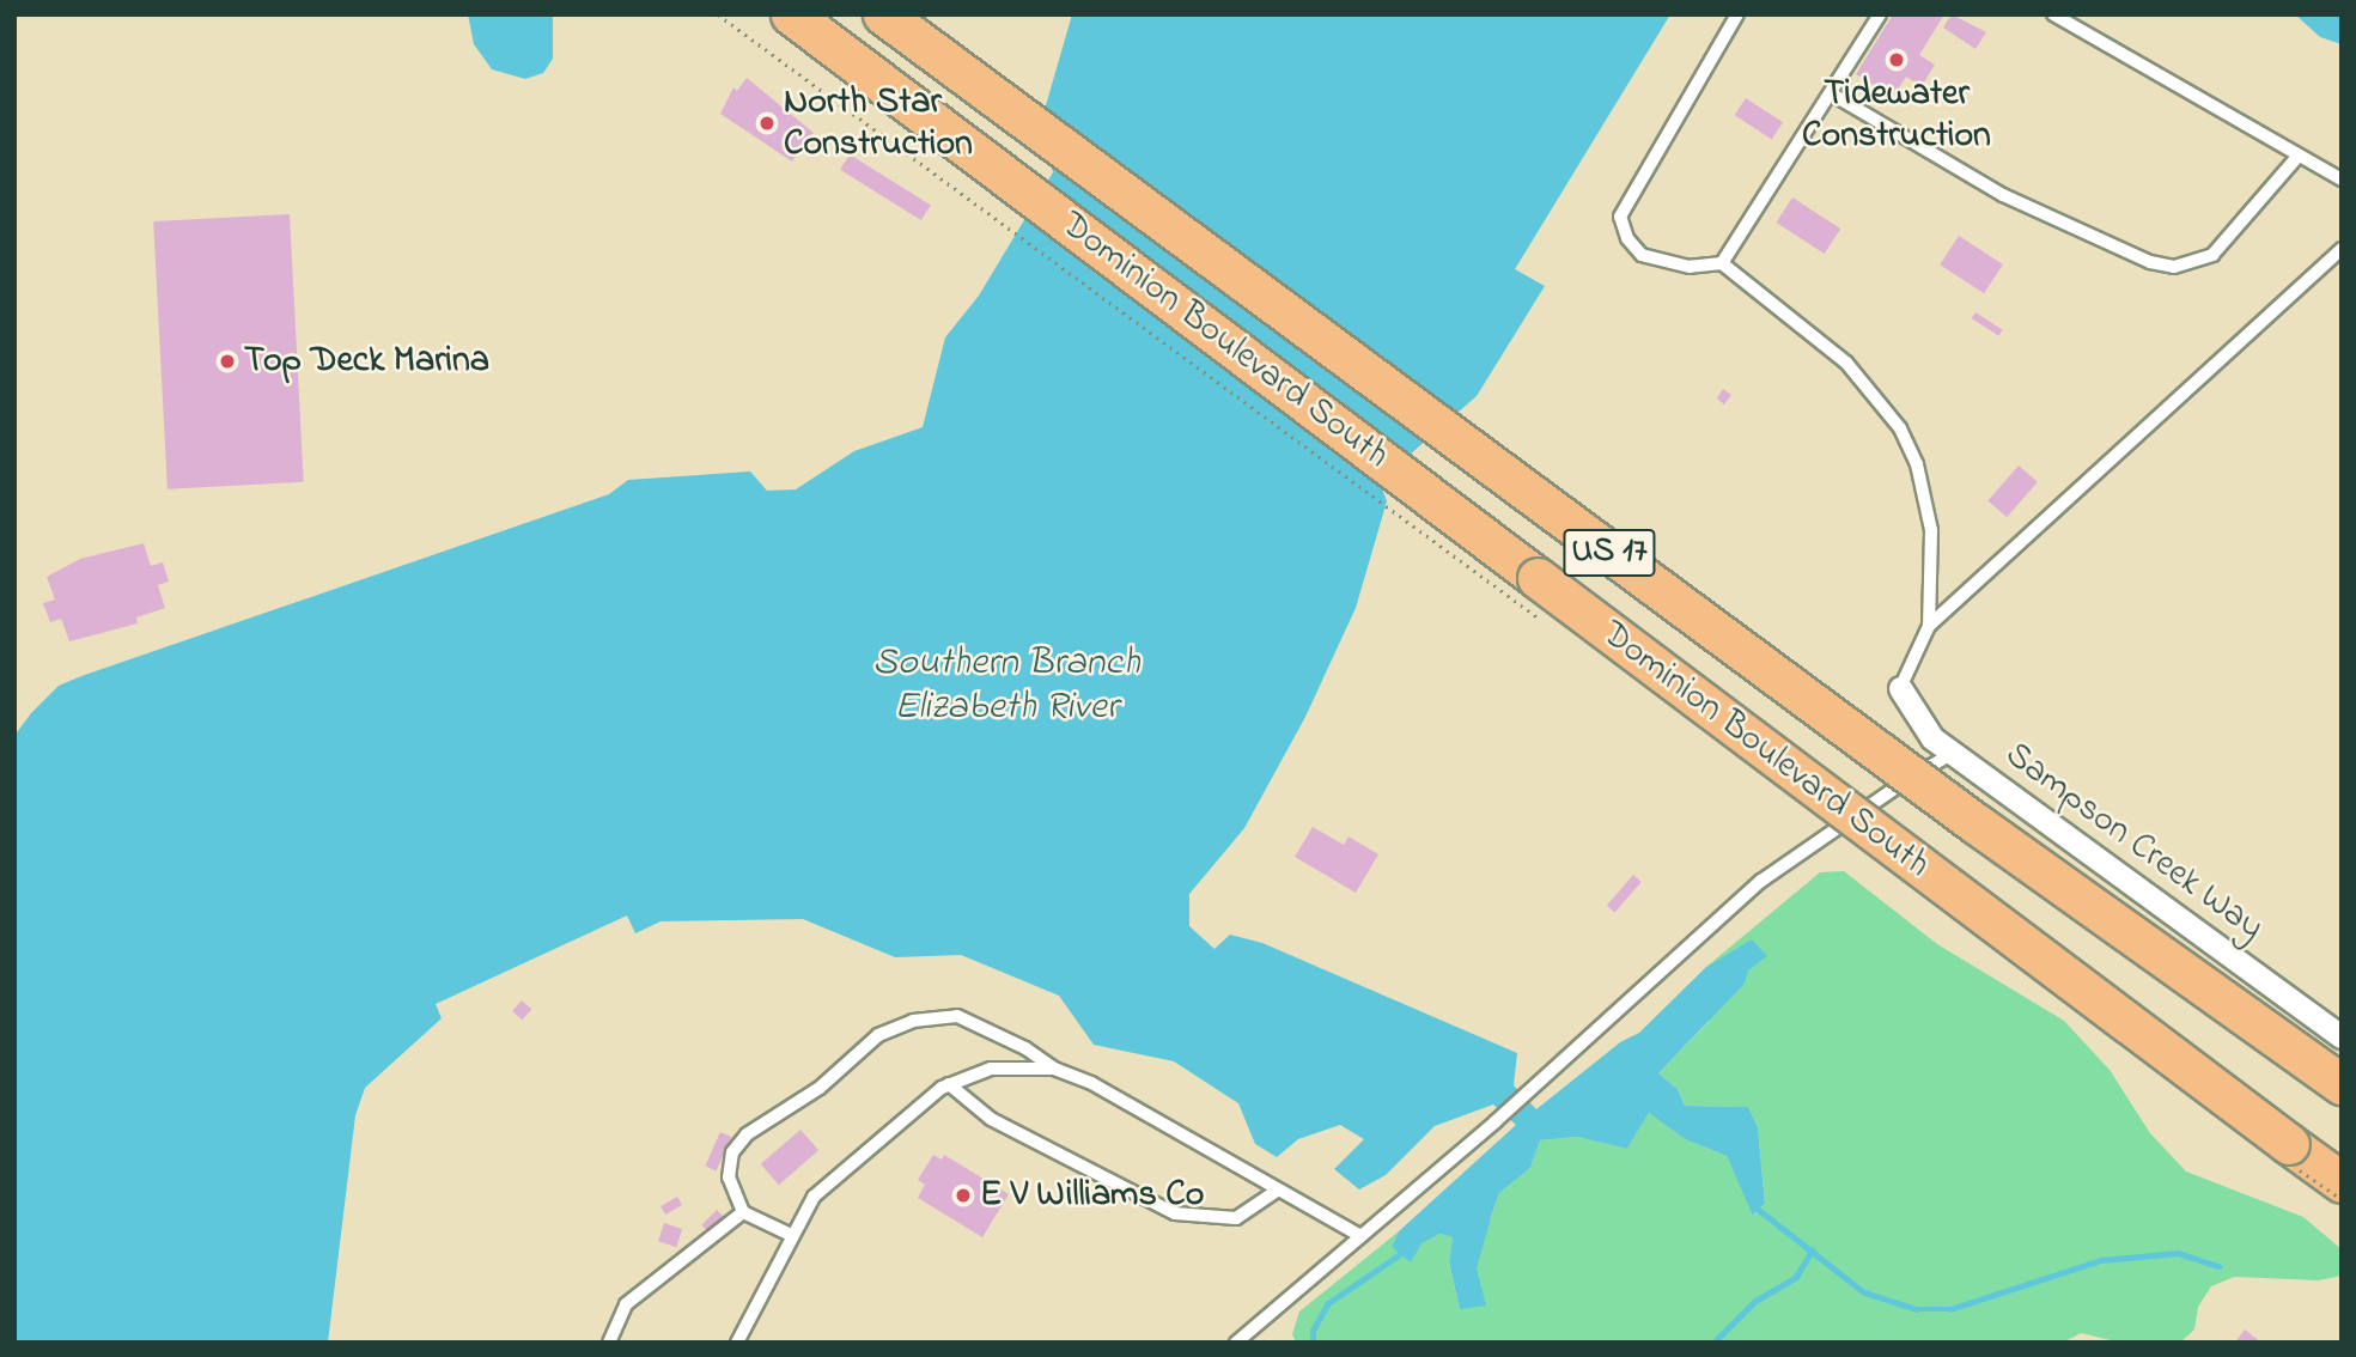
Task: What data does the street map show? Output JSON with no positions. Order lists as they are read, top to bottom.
{
  "streets": {
    "highway": ["Dominion Boulevard South", "US 17"],
    "street": ["Sampson Creek Way"]
  },
  "water": ["Southern Branch Elizabeth River"],
  "places": [
    "Tidewater Construction",
    "North Star Construction",
    "Top Deck Marina",
    "E V Williams Co"
  ]
}
